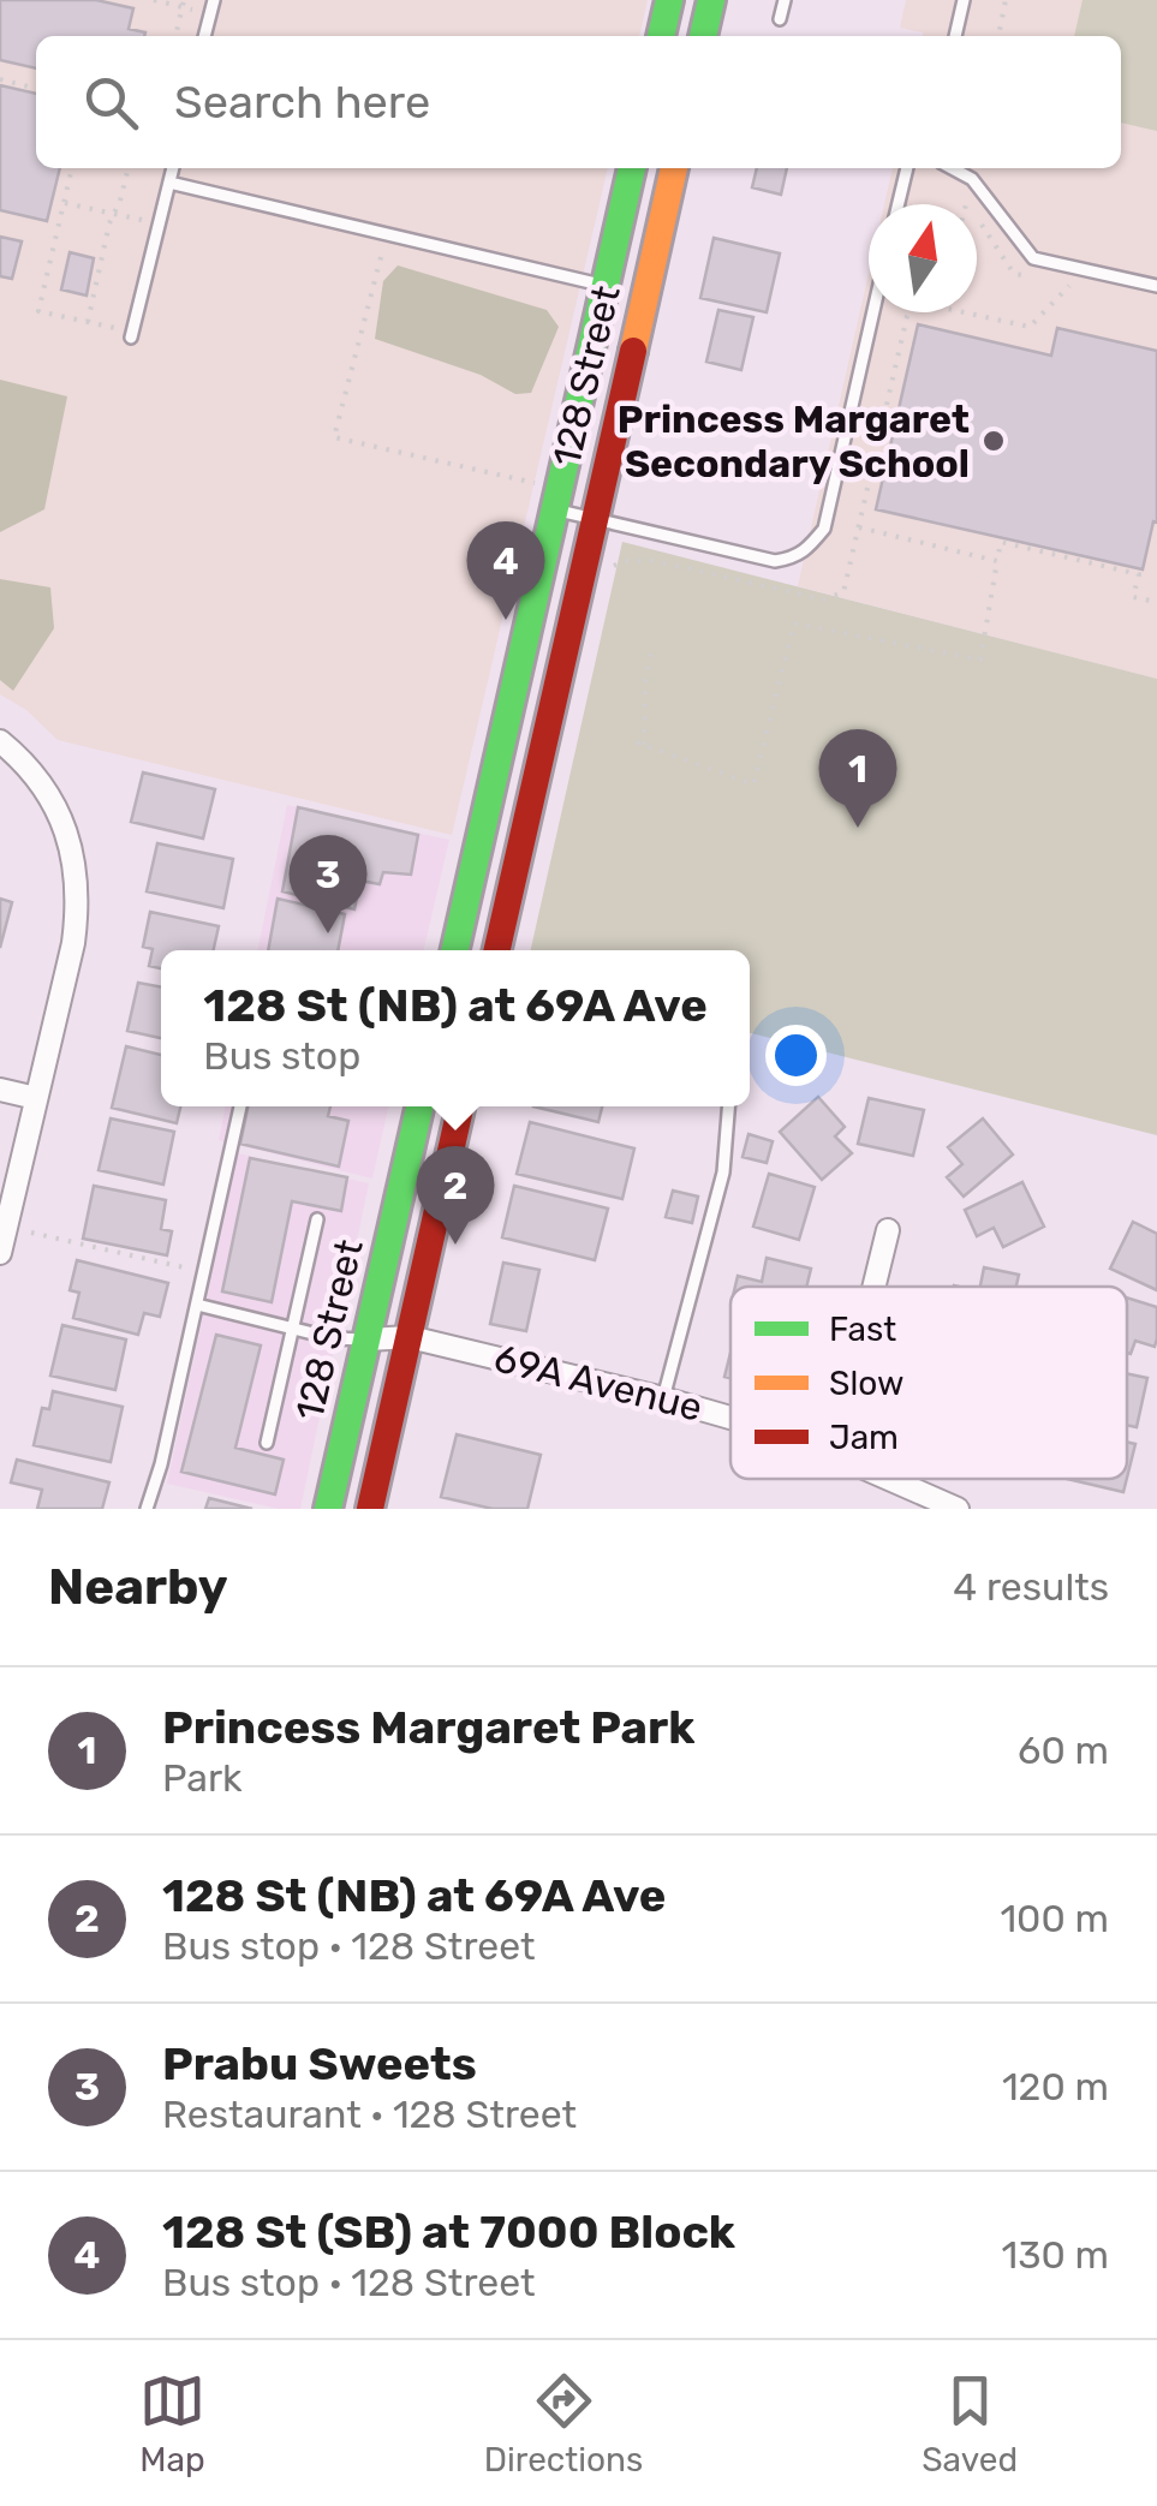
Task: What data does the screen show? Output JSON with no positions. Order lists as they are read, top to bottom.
{
  "streets": {
    "main road": ["128 Street"],
    "street": ["69A Avenue"]
  },
  "crossings": [
    ["128 Street", "69A Avenue"]
  ],
  "places": ["Princess Margaret Secondary School"],
  "legend": ["Fast", "Slow", "Jam"],
  "north": "top",
  "page": {
    "search": "Search here",
    "pins": [
      "4",
      "1",
      "3",
      "2"
    ],
    "popup": ["128 St (NB) at 69A Ave", "Bus stop"],
    "heading": ["Nearby", "4 results"],
    "list": [
      {
        "mark": "1",
        "name": "Princess Margaret Park",
        "note": "Park",
        "value": "60 m"
      },
      {
        "mark": "2",
        "name": "128 St (NB) at 69A Ave",
        "note": "Bus stop · 128 Street",
        "value": "100 m"
      },
      {
        "mark": "3",
        "name": "Prabu Sweets",
        "note": "Restaurant · 128 Street",
        "value": "120 m"
      },
      {
        "mark": "4",
        "name": "128 St (SB) at 7000 Block",
        "note": "Bus stop · 128 Street",
        "value": "130 m"
      }
    ],
    "nav": ["Map", "Directions", "Saved"]
  }
}
